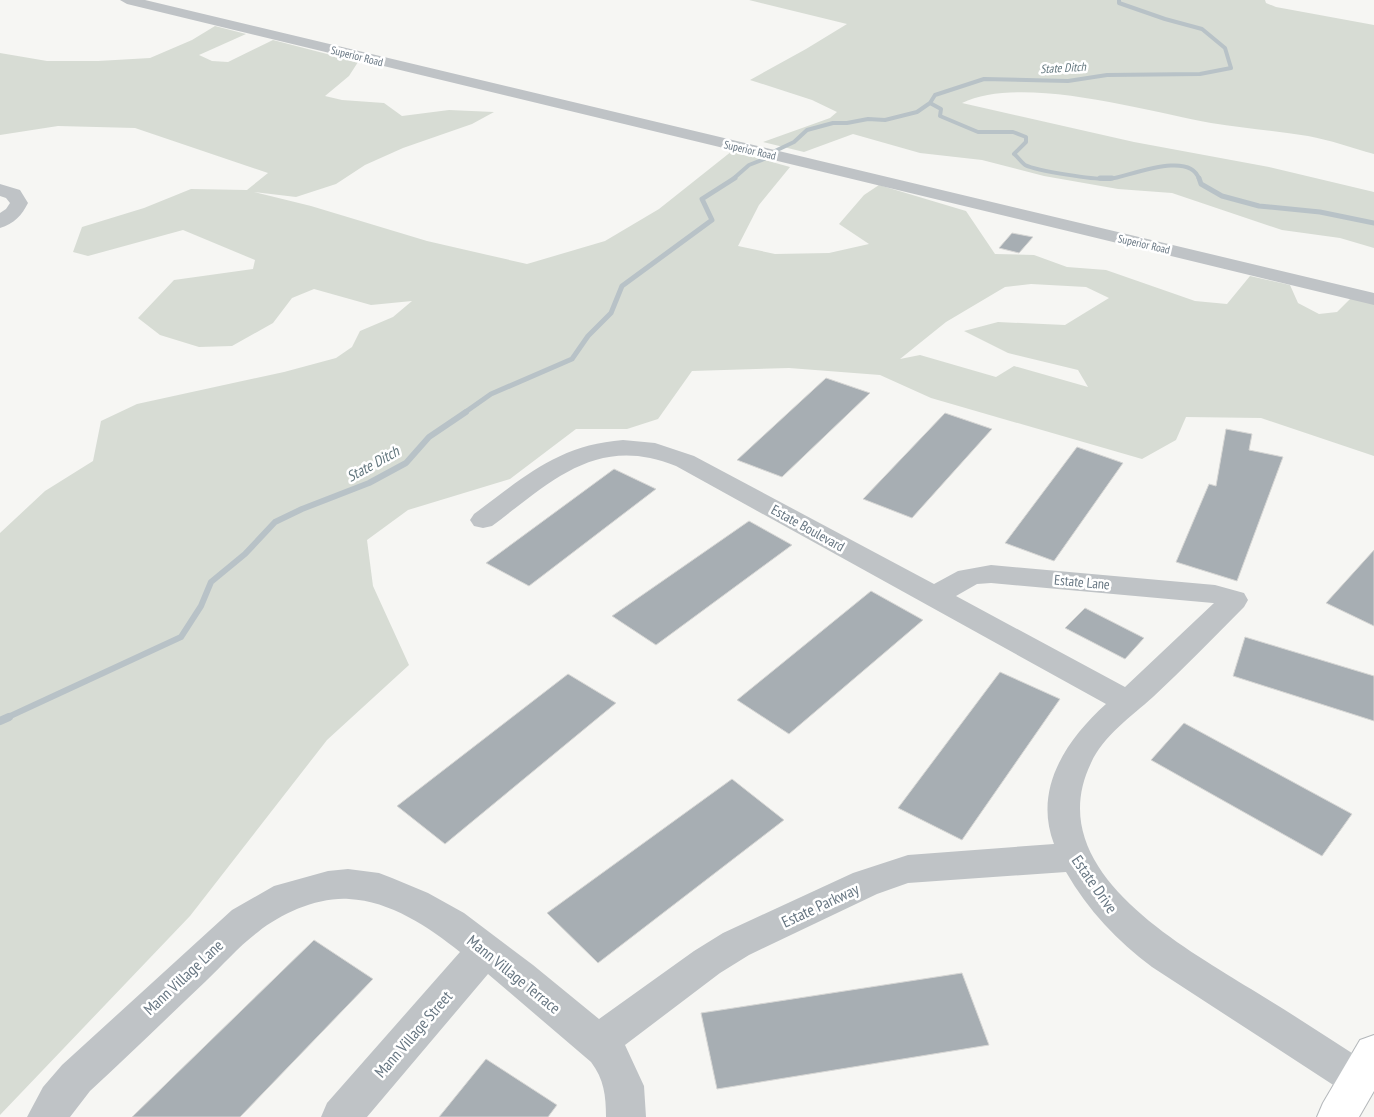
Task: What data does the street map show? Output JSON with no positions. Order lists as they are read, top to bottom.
{
  "streets": {
    "street": [
      "Superior Road",
      "Estate Boulevard",
      "Estate Lane",
      "Estate Drive",
      "Estate Parkway",
      "Mann Village Terrace",
      "Mann Village Lane",
      "Mann Village Street"
    ]
  },
  "crossings": [
    ["Estate Boulevard", "Estate Lane"],
    ["Estate Boulevard", "Estate Drive"],
    ["Estate Lane", "Estate Drive"],
    ["Estate Drive", "Estate Parkway"],
    ["Estate Parkway", "Mann Village Terrace"],
    ["Mann Village Terrace", "Mann Village Lane"],
    ["Mann Village Terrace", "Mann Village Street"]
  ],
  "water": ["State Ditch"]
}
